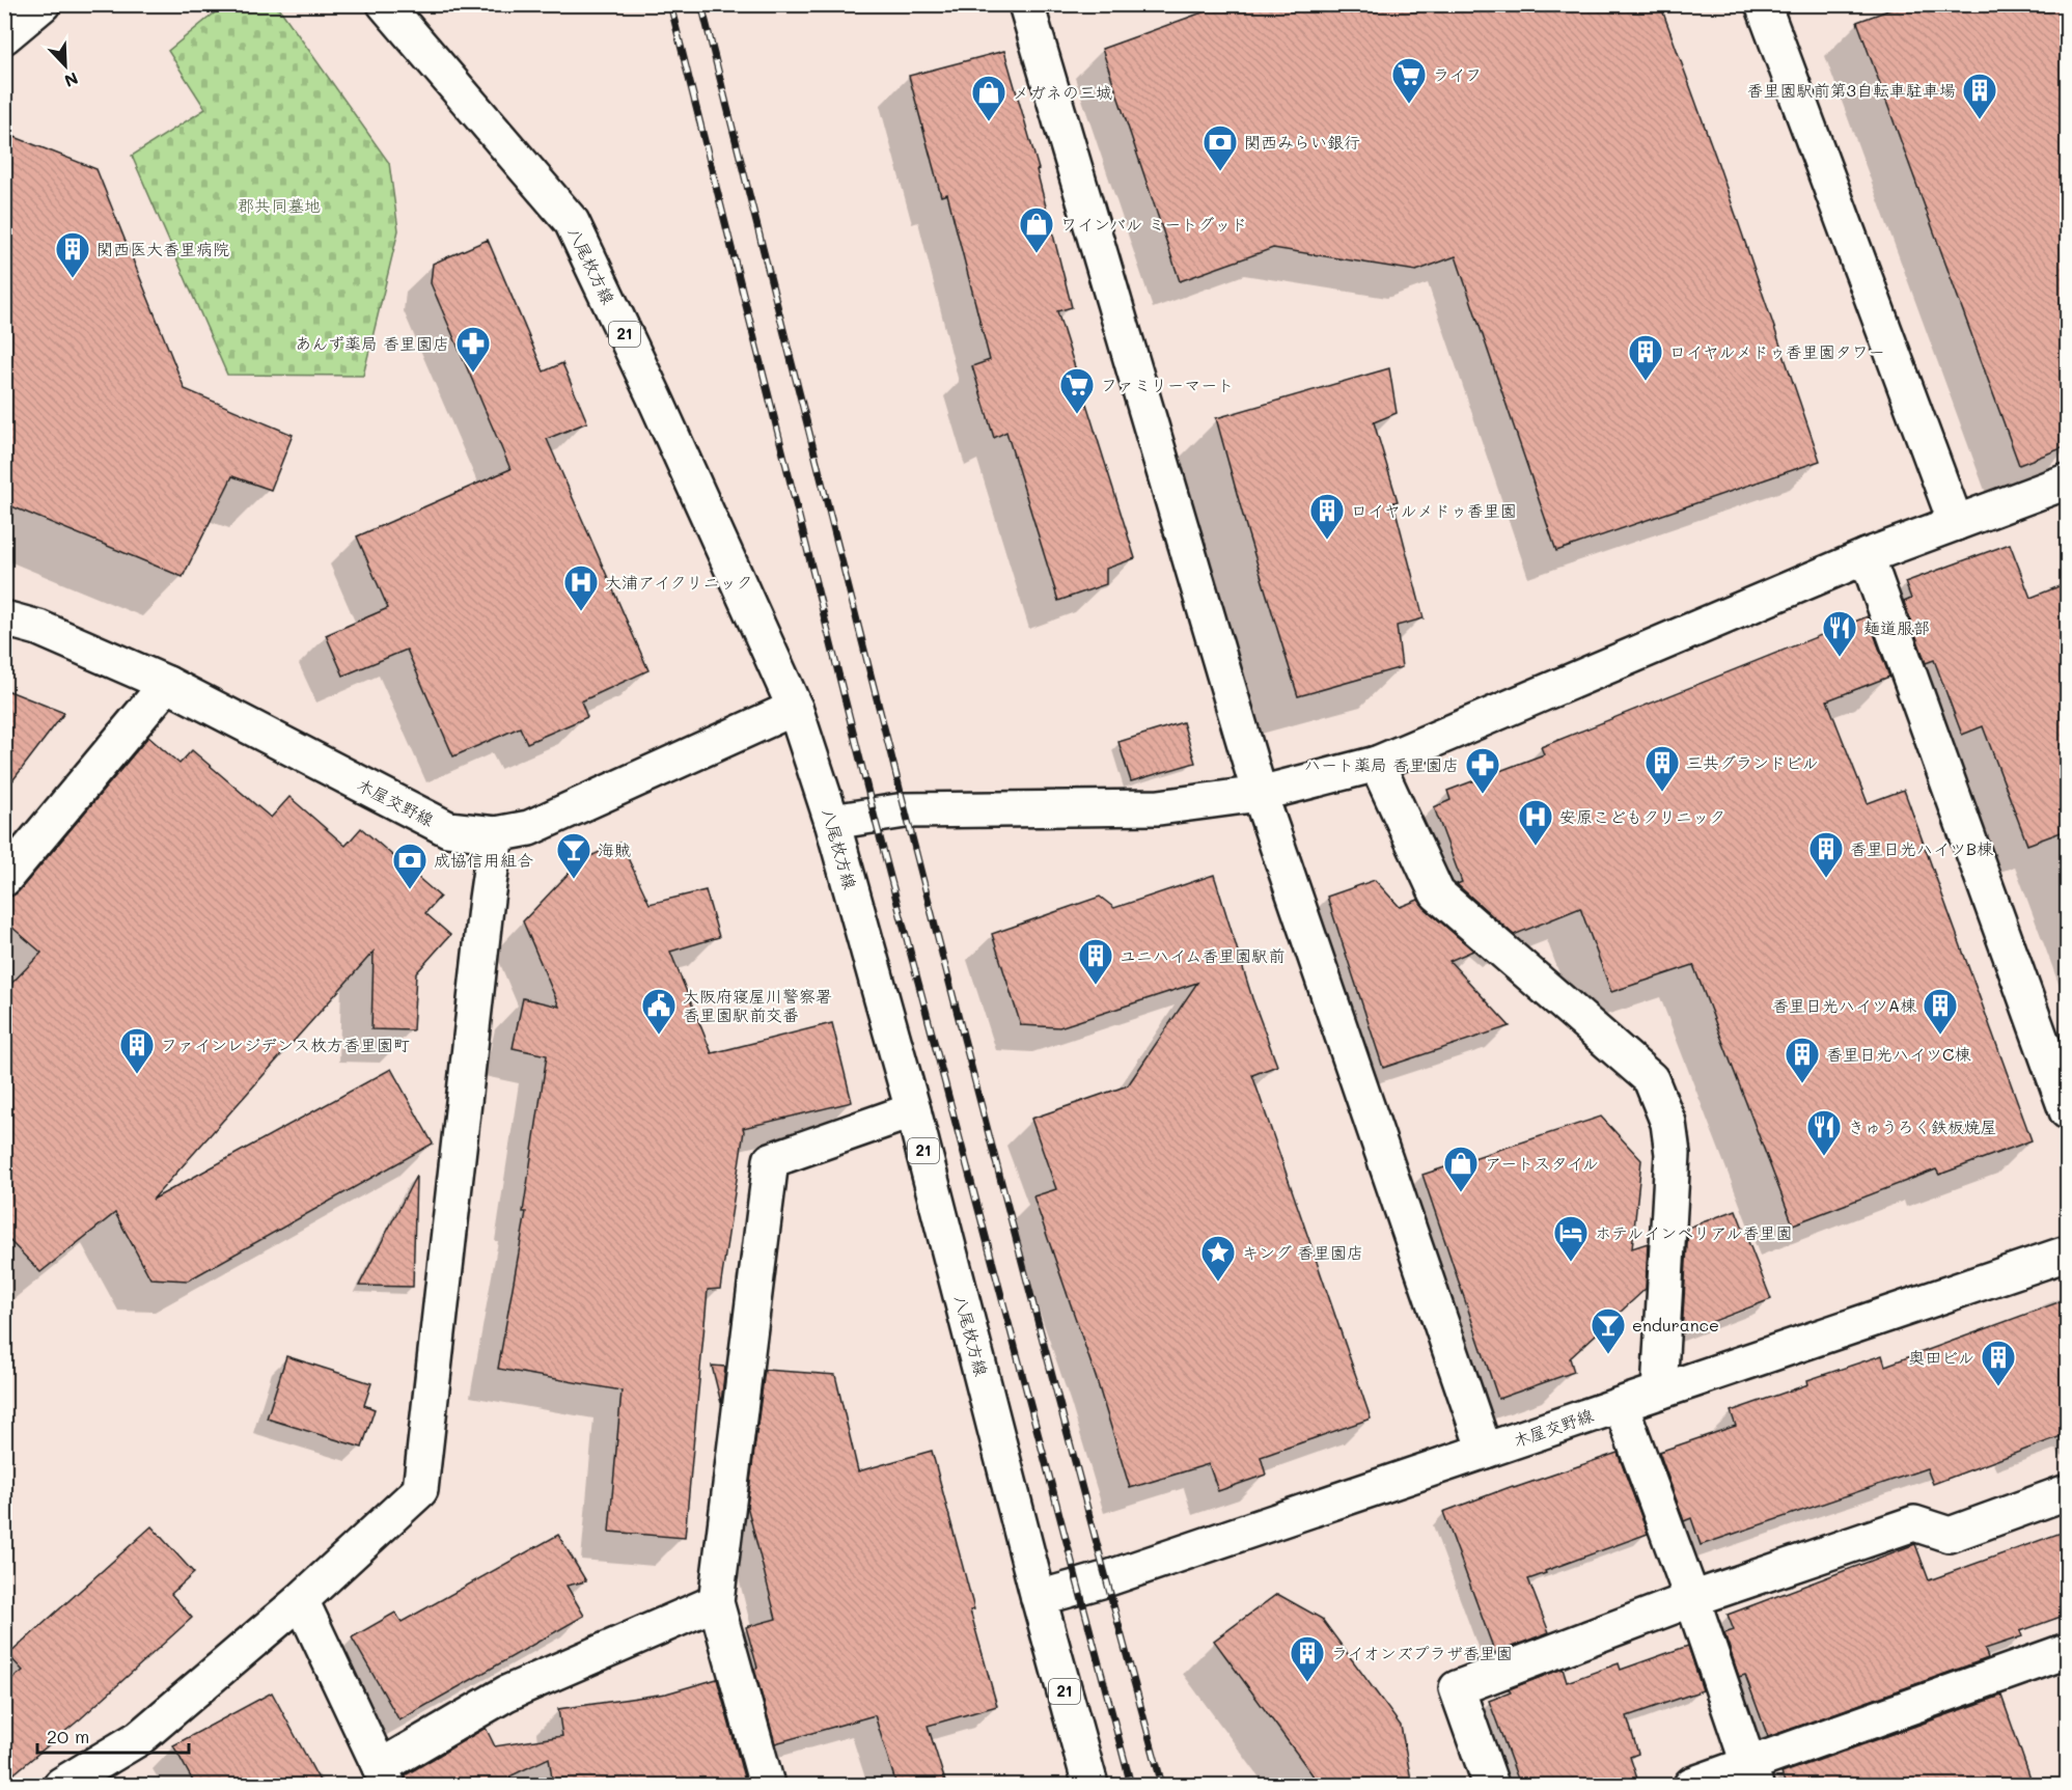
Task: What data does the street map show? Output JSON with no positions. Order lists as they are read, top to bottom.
{
  "streets": {
    "street": ["八尾枚方線", "21", "木屋交野線"]
  },
  "crossings": [
    ["八尾枚方線", "木屋交野線"]
  ],
  "parks": ["郡共同墓地"],
  "places": {
    "supermarket": ["ライフ", "ファミリーマート"],
    "building": [
      "香里園駅前第3自転車駐車場",
      "関西医大香里病院",
      "ロイヤルメドゥ香里園タワー",
      "ロイヤルメドゥ香里園",
      "三共グランドビル",
      "香里日光ハイツB棟",
      "ユニハイム香里園駅前",
      "香里日光ハイツA棟",
      "ファインレジデンス枚方香里園町",
      "香里日光ハイツC棟",
      "奥田ビル",
      "ライオンズプラザ香里園"
    ],
    "shop": ["メガネの三城", "ワインバル ミートグッド", "アートスタイル"],
    "bank": ["関西みらい銀行", "成協信用組合"],
    "pharmacy": ["あんず薬局 香里園店", "ハート薬局 香里園店"],
    "hospital": ["大浦アイクリニック", "安原こどもクリニック"],
    "restaurant": ["麺道服部", "きゅうろく鉄板焼屋"],
    "bar": ["海賊", "endurance"],
    "public building": ["大阪府寝屋川警察署 香里園駅前交番"],
    "hotel": ["ホテルインペリアル香里園"],
    "place": ["キング 香里園店"]
  },
  "scale_bar": "20 m",
  "north": "bottom right"
}
